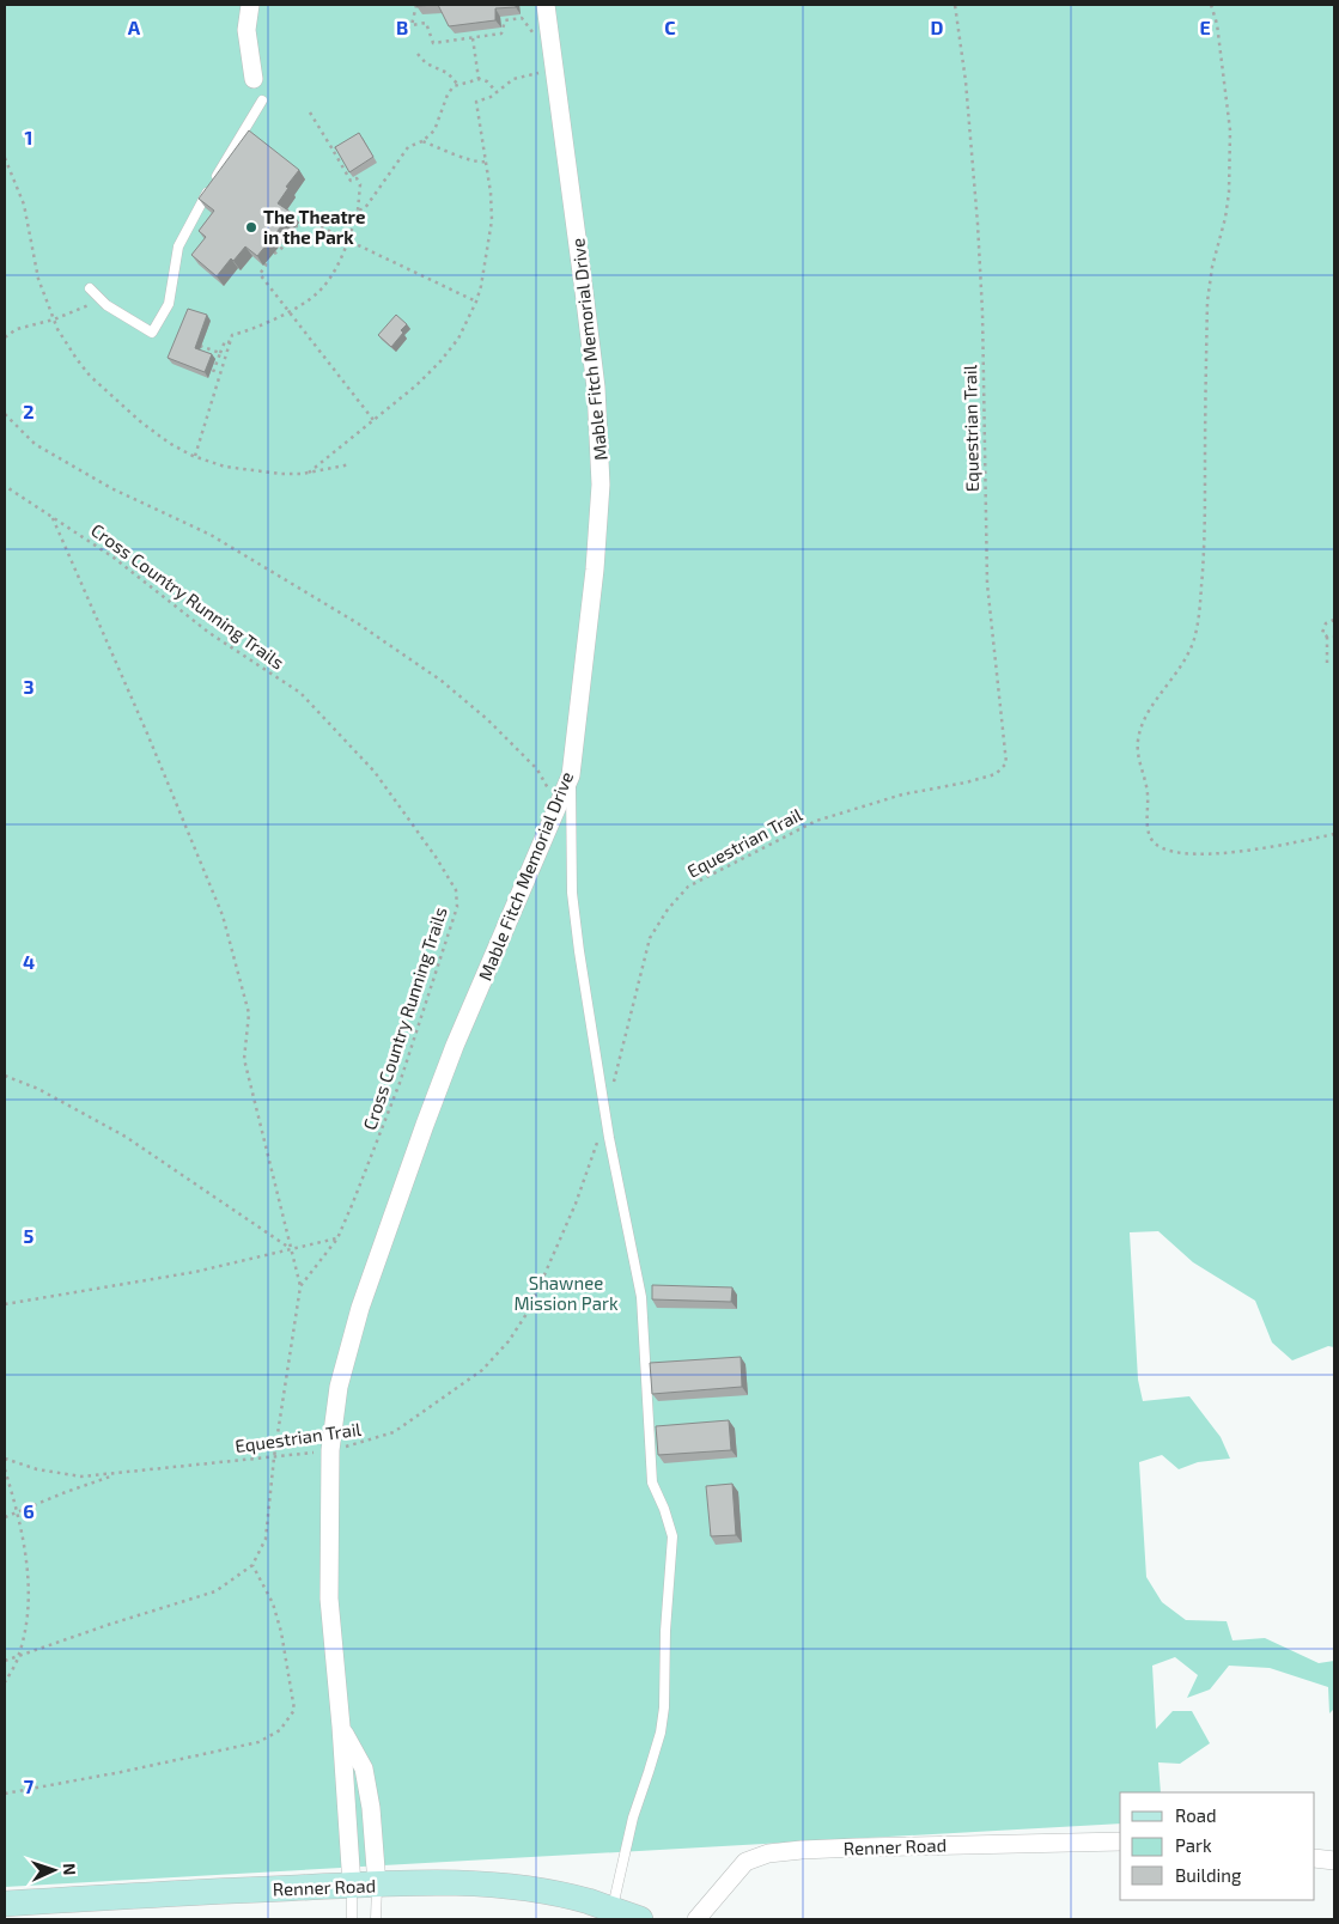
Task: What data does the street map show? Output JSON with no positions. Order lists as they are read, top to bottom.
{
  "streets": {
    "main road": ["Renner Road"],
    "street": ["Mable Fitch Memorial Drive"],
    "path": ["Equestrian Trail", "Cross Country Running Trails"]
  },
  "crossings": [
    ["Mable Fitch Memorial Drive", "Equestrian Trail"],
    ["Mable Fitch Memorial Drive", "Renner Road"],
    ["Equestrian Trail", "Cross Country Running Trails"]
  ],
  "parks": ["Shawnee Mission Park"],
  "places": ["The Theatre in the Park"],
  "legend": ["Road", "Park", "Building"],
  "north": "right",
  "grid": {
    "columns": [
      "A",
      "B",
      "C",
      "D",
      "E"
    ],
    "rows": [
      "1",
      "2",
      "3",
      "4",
      "5",
      "6",
      "7"
    ]
  }
}
